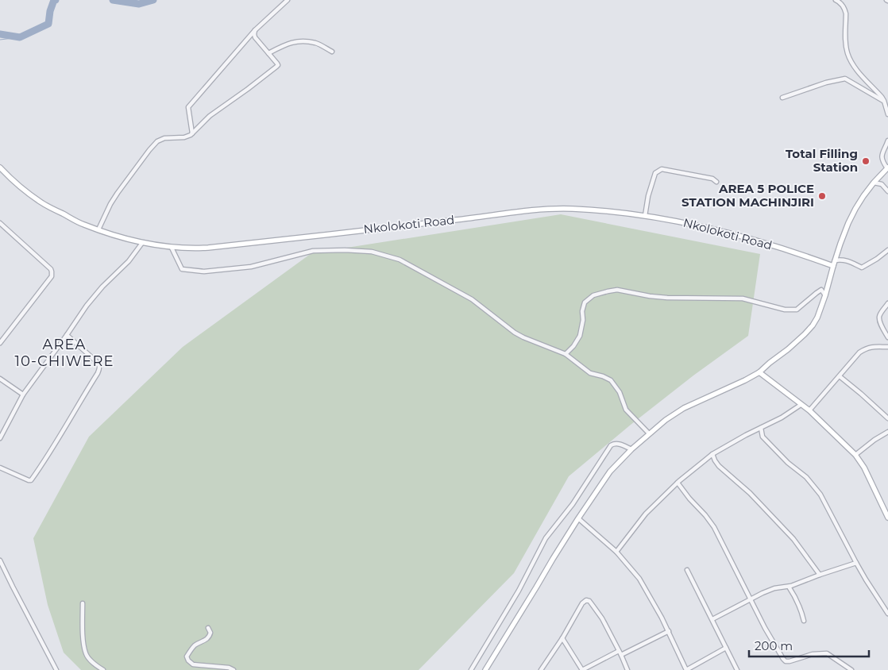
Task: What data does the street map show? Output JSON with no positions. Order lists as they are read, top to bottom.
{
  "streets": {
    "main road": ["Nkolokoti Road"]
  },
  "districts": ["AREA 10-CHIWERE"],
  "places": ["Total Filling Station", "AREA 5 POLICE STATION MACHINJIRI"],
  "scale_bar": "200 m"
}
